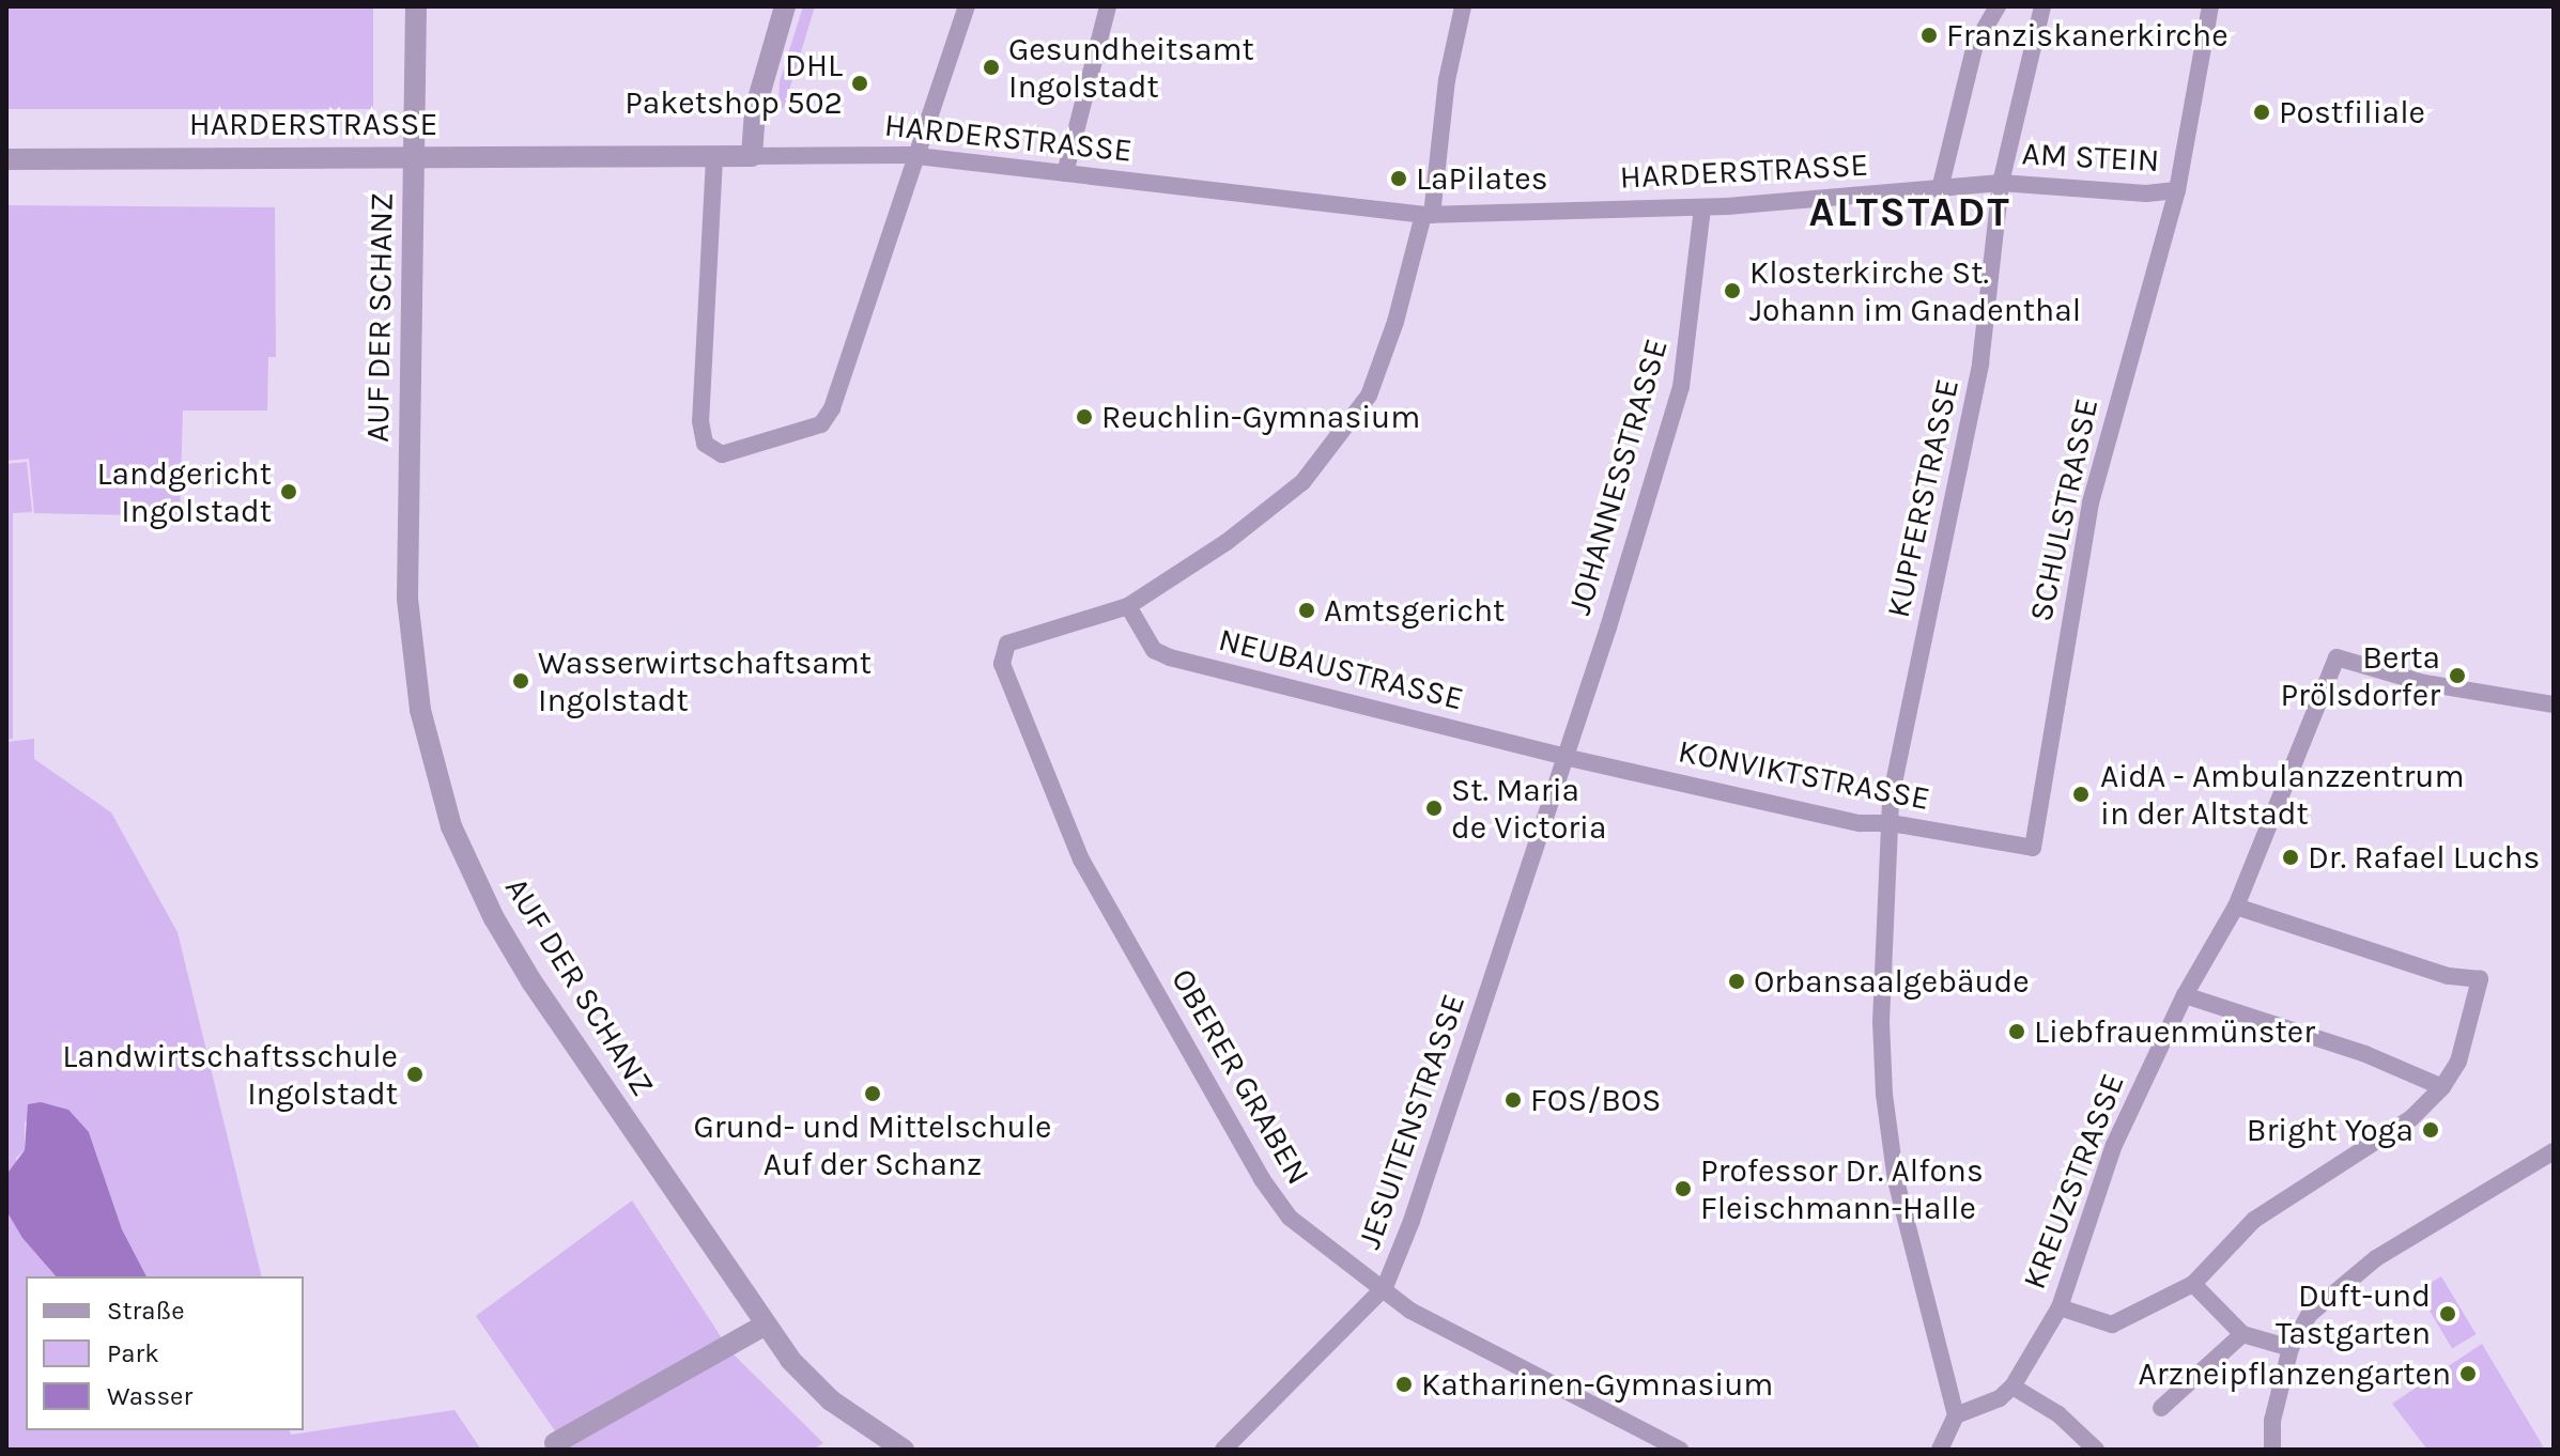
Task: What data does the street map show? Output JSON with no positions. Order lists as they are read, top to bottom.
{
  "streets": {
    "street": [
      "HARDERSTRASSE",
      "AM STEIN",
      "AUF DER SCHANZ",
      "JOHANNESSTRASSE",
      "KUPFERSTRASSE",
      "SCHULSTRASSE",
      "NEUBAUSTRASSE",
      "KONVIKTSTRASSE",
      "OBERER GRABEN",
      "JESUITENSTRASSE",
      "KREUZSTRASSE"
    ]
  },
  "crossings": [
    ["HARDERSTRASSE", "AM STEIN"],
    ["HARDERSTRASSE", "AUF DER SCHANZ"],
    ["HARDERSTRASSE", "JOHANNESSTRASSE"],
    ["HARDERSTRASSE", "KUPFERSTRASSE"],
    ["AM STEIN", "KUPFERSTRASSE"],
    ["AM STEIN", "SCHULSTRASSE"],
    ["JOHANNESSTRASSE", "NEUBAUSTRASSE"],
    ["JOHANNESSTRASSE", "KONVIKTSTRASSE"],
    ["JOHANNESSTRASSE", "JESUITENSTRASSE"],
    ["KUPFERSTRASSE", "KONVIKTSTRASSE"],
    ["KUPFERSTRASSE", "KREUZSTRASSE"],
    ["SCHULSTRASSE", "KONVIKTSTRASSE"],
    ["NEUBAUSTRASSE", "KONVIKTSTRASSE"],
    ["NEUBAUSTRASSE", "OBERER GRABEN"],
    ["NEUBAUSTRASSE", "JESUITENSTRASSE"],
    ["KONVIKTSTRASSE", "JESUITENSTRASSE"],
    ["OBERER GRABEN", "JESUITENSTRASSE"]
  ],
  "districts": ["ALTSTADT"],
  "places": [
    "Franziskanerkirche",
    "Gesundheitsamt Ingolstadt",
    "DHL Paketshop 502",
    "Postfiliale",
    "LaPilates",
    "Klosterkirche St. Johann im Gnadenthal",
    "Reuchlin-Gymnasium",
    "Landgericht Ingolstadt",
    "Amtsgericht",
    "Berta Prölsdorfer",
    "Wasserwirtschaftsamt Ingolstadt",
    "AidA - Ambulanzzentrum in der Altstadt",
    "St. Maria de Victoria",
    "Dr. Rafael Luchs",
    "Orbansaalgebäude",
    "Liebfrauenmünster",
    "Landwirtschaftsschule Ingolstadt",
    "Grund- und Mittelschule Auf der Schanz",
    "FOS/BOS",
    "Bright Yoga",
    "Professor Dr. Alfons Fleischmann-Halle",
    "Duft-und Tastgarten",
    "Arzneipflanzengarten",
    "Katharinen-Gymnasium"
  ],
  "legend": ["Straße", "Park", "Wasser"]
}
